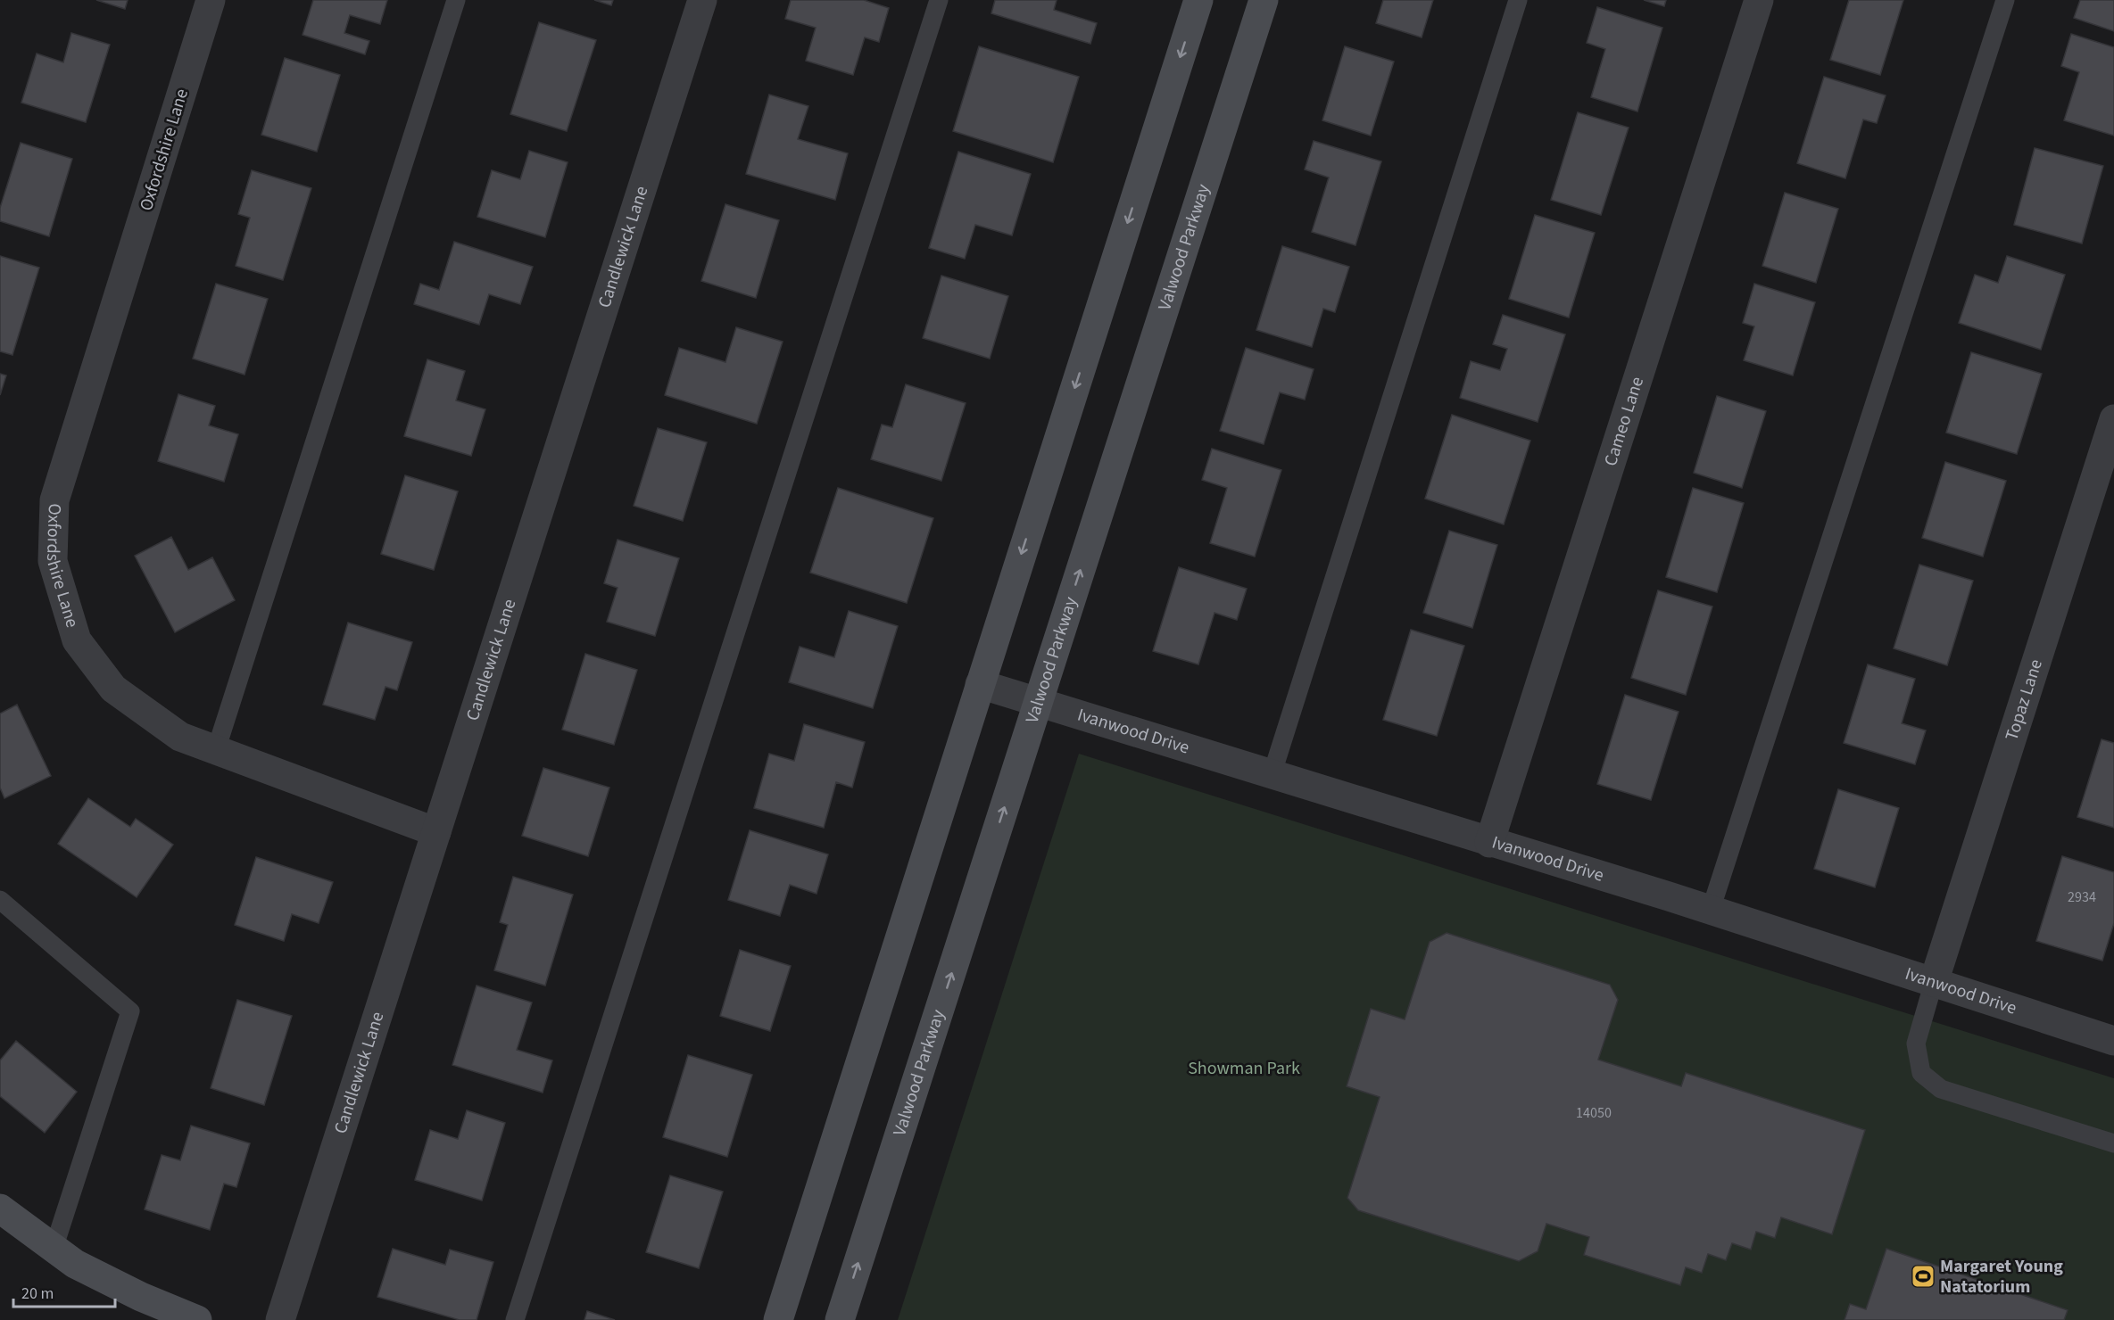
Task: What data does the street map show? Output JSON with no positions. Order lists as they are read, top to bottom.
{
  "streets": {
    "main road": ["Valwood Parkway"],
    "street": [
      "Oxfordshire Lane",
      "Candlewick Lane",
      "Cameo Lane",
      "Topaz Lane",
      "Ivanwood Drive"
    ]
  },
  "crossings": [
    ["Oxfordshire Lane", "Candlewick Lane"],
    ["Valwood Parkway", "Ivanwood Drive"],
    ["Cameo Lane", "Ivanwood Drive"],
    ["Topaz Lane", "Ivanwood Drive"]
  ],
  "parks": ["Showman Park"],
  "places": {
    "sports": ["Margaret Young Natatorium"]
  },
  "house_numbers": ["2934", "14050"],
  "scale_bar": "20 m"
}
